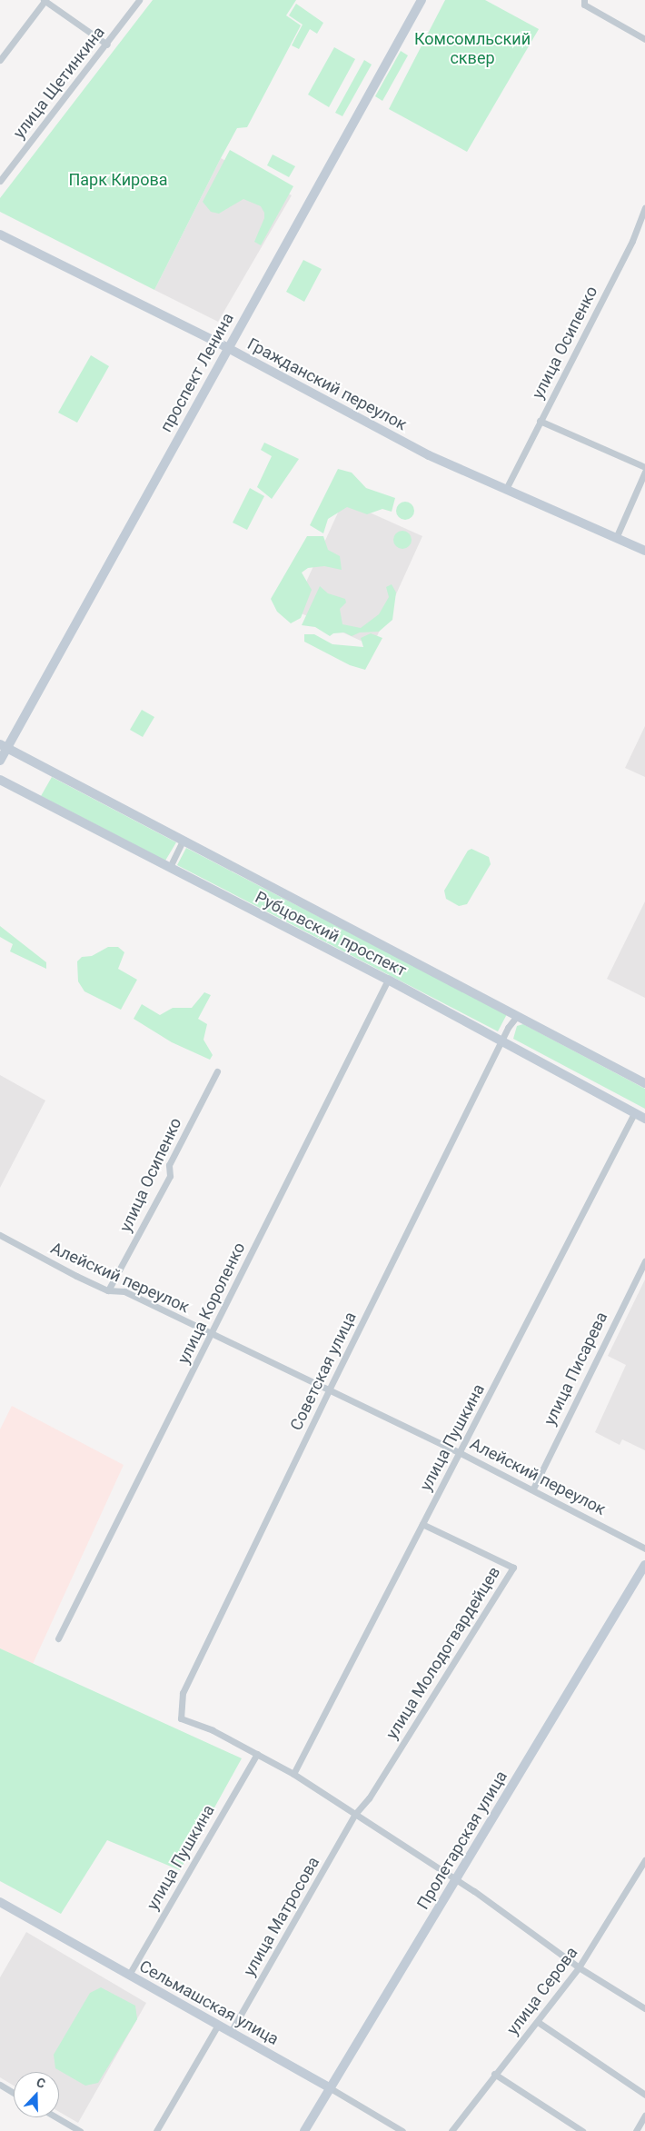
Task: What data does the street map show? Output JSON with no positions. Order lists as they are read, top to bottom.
{
  "streets": {
    "street": [
      "улица Щетинкина",
      "улица Осипенко",
      "проспект Ленина",
      "Гражданский переулок",
      "Рубцовский проспект",
      "Алейский переулок",
      "улица Короленко",
      "улица Писарева",
      "Советская улица",
      "улица Пушкина",
      "улица Молодогвардейцев",
      "Пролетарская улица",
      "улица Матросова",
      "улица Серова",
      "Сельмашская улица"
    ]
  },
  "crossings": [
    ["улица Осипенко", "Гражданский переулок"],
    ["улица Осипенко", "Алейский переулок"],
    ["проспект Ленина", "Гражданский переулок"],
    ["проспект Ленина", "Рубцовский проспект"],
    ["Рубцовский проспект", "улица Короленко"],
    ["Рубцовский проспект", "Советская улица"],
    ["Рубцовский проспект", "улица Пушкина"],
    ["Алейский переулок", "улица Короленко"],
    ["Алейский переулок", "улица Писарева"],
    ["Алейский переулок", "Советская улица"],
    ["Алейский переулок", "улица Пушкина"],
    ["Советская улица", "улица Пушкина"],
    ["улица Пушкина", "улица Молодогвардейцев"],
    ["улица Пушкина", "Сельмашская улица"],
    ["улица Молодогвардейцев", "улица Матросова"],
    ["Пролетарская улица", "Сельмашская улица"],
    ["улица Матросова", "Сельмашская улица"]
  ],
  "parks": ["Комсомльский сквер", "Парк Кирова"],
  "north": "top"
}
